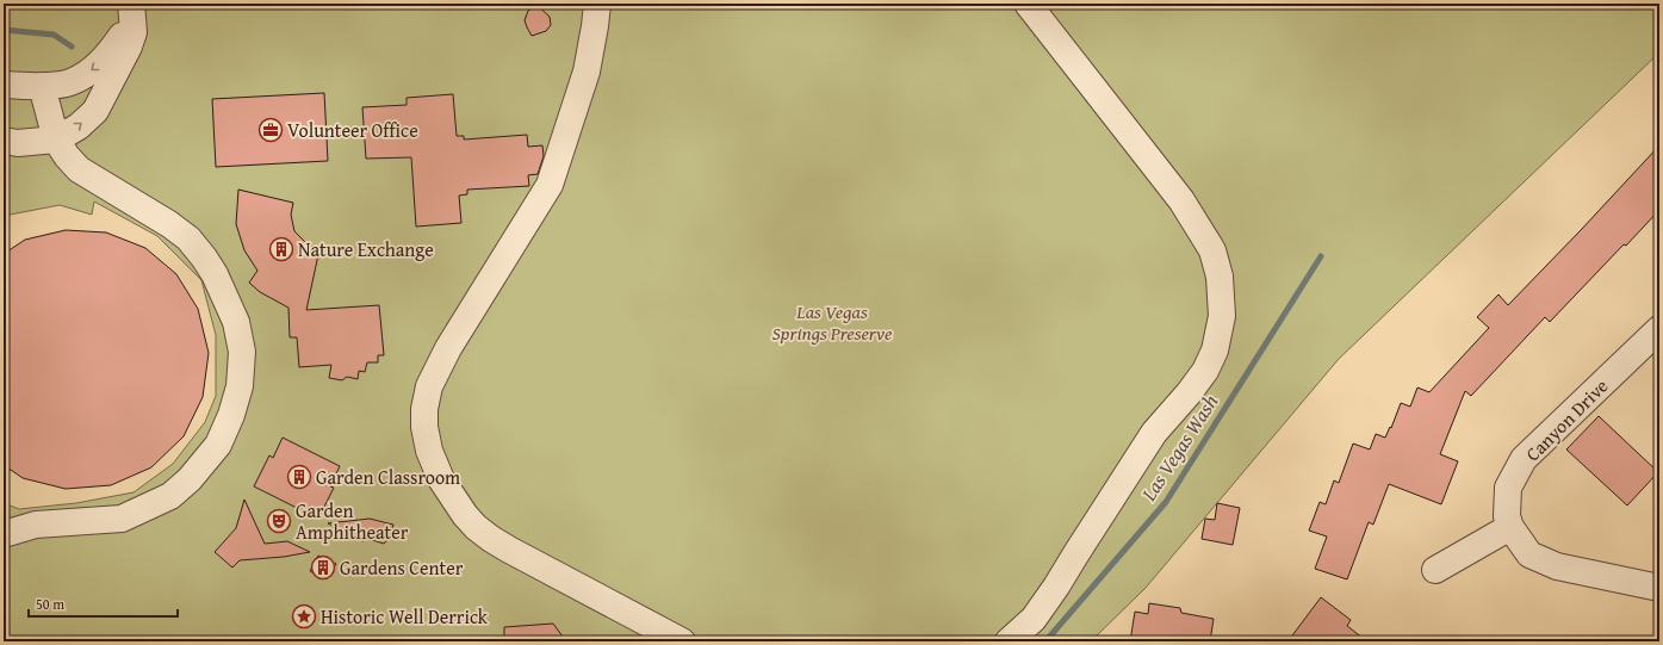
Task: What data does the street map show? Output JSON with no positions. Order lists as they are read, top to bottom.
{
  "streets": {
    "street": ["Canyon Drive"]
  },
  "water": ["Las Vegas Wash"],
  "parks": ["Las Vegas Springs Preserve"],
  "places": {
    "office": ["Volunteer Office"],
    "building": ["Nature Exchange", "Garden Classroom", "Gardens Center"],
    "theatre": ["Garden Amphitheater"],
    "place": ["Historic Well Derrick"]
  },
  "scale_bar": "50 m"
}
